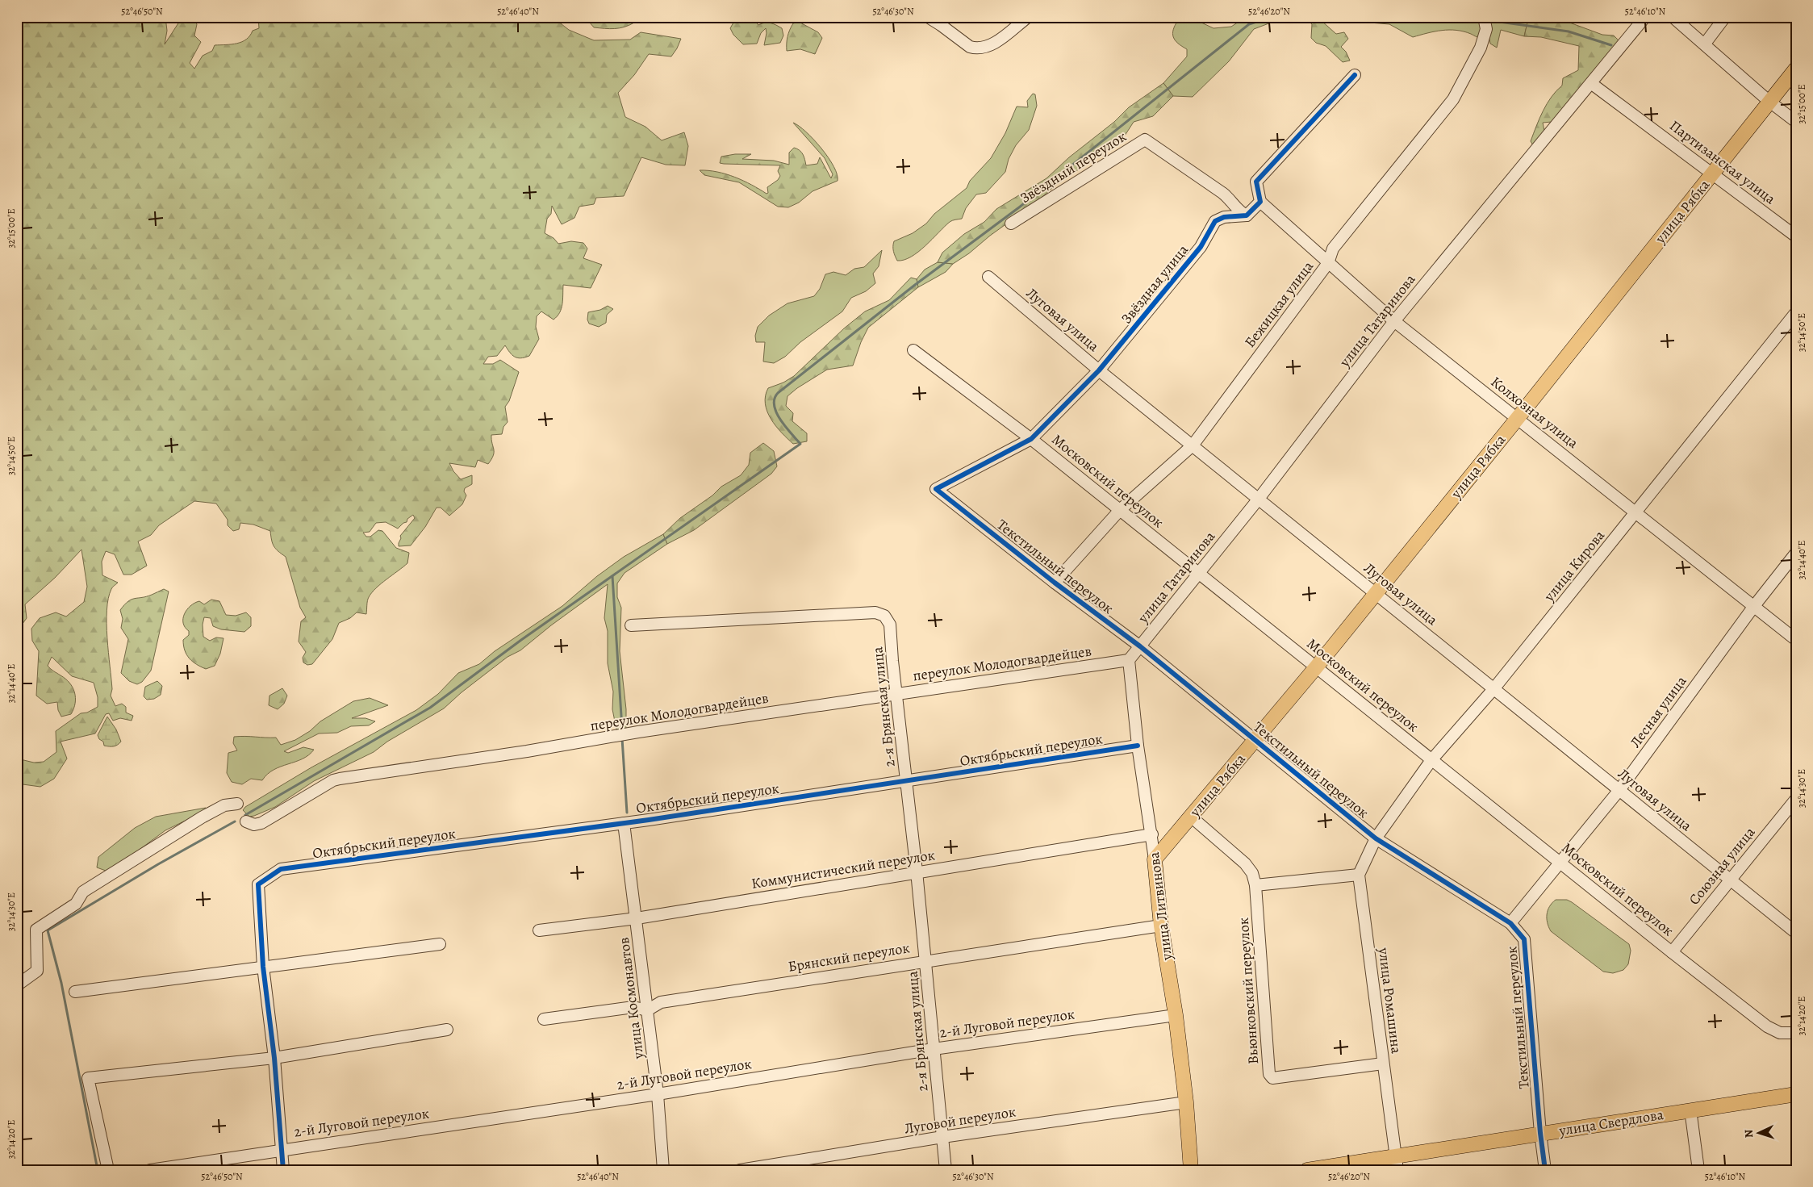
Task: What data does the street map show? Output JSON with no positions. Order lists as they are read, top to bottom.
{
  "streets": {
    "main road": ["улица Рябка", "улица Литвинова", "улица Свердлова"],
    "street": [
      "Партизанская улица",
      "Звёздный переулок",
      "Звёздная улица",
      "Бежицкая улица",
      "Луговая улица",
      "улица Татаринова",
      "Колхозная улица",
      "Московский переулок",
      "улица Кирова",
      "Текстильный переулок",
      "переулок Молодогвардейцев",
      "2-я Брянская улица",
      "Лесная улица",
      "Октябрьский переулок",
      "Союзная улица",
      "Коммунистический переулок",
      "Брянский переулок",
      "Вьюнковский переулок",
      "улица Космонавтов",
      "улица Ромашина",
      "2-й Луговой переулок",
      "Луговой переулок"
    ]
  },
  "crossings": [
    ["Партизанская улица", "улица Рябка"],
    ["Партизанская улица", "улица Татаринова"],
    ["Звёздный переулок", "Звёздная улица"],
    ["улица Рябка", "Луговая улица"],
    ["улица Рябка", "Колхозная улица"],
    ["улица Рябка", "Московский переулок"],
    ["улица Рябка", "Текстильный переулок"],
    ["улица Рябка", "улица Литвинова"],
    ["улица Рябка", "Вьюнковский переулок"],
    ["Звёздная улица", "Луговая улица"],
    ["Звёздная улица", "Московский переулок"],
    ["Звёздная улица", "Текстильный переулок"],
    ["Бежицкая улица", "Луговая улица"],
    ["Бежицкая улица", "Колхозная улица"],
    ["Бежицкая улица", "Московский переулок"],
    ["Бежицкая улица", "Текстильный переулок"],
    ["Луговая улица", "улица Татаринова"],
    ["Луговая улица", "улица Кирова"],
    ["Луговая улица", "Лесная улица"],
    ["Луговая улица", "Союзная улица"],
    ["улица Татаринова", "Колхозная улица"],
    ["улица Татаринова", "Московский переулок"],
    ["улица Татаринова", "Текстильный переулок"],
    ["Колхозная улица", "улица Кирова"],
    ["Колхозная улица", "Лесная улица"],
    ["Московский переулок", "улица Кирова"],
    ["Московский переулок", "Лесная улица"],
    ["Московский переулок", "Союзная улица"],
    ["улица Кирова", "Текстильный переулок"],
    ["Текстильный переулок", "Лесная улица"],
    ["Текстильный переулок", "улица Свердлова"],
    ["переулок Молодогвардейцев", "2-я Брянская улица"],
    ["переулок Молодогвардейцев", "улица Литвинова"],
    ["2-я Брянская улица", "Октябрьский переулок"],
    ["2-я Брянская улица", "Коммунистический переулок"],
    ["2-я Брянская улица", "Брянский переулок"],
    ["2-я Брянская улица", "2-й Луговой переулок"],
    ["2-я Брянская улица", "Луговой переулок"],
    ["Октябрьский переулок", "улица Литвинова"],
    ["Октябрьский переулок", "улица Космонавтов"],
    ["Коммунистический переулок", "улица Литвинова"],
    ["Коммунистический переулок", "улица Космонавтов"],
    ["улица Литвинова", "Брянский переулок"],
    ["улица Литвинова", "2-й Луговой переулок"],
    ["улица Литвинова", "Луговой переулок"],
    ["Брянский переулок", "улица Космонавтов"],
    ["Вьюнковский переулок", "улица Ромашина"],
    ["улица Космонавтов", "2-й Луговой переулок"],
    ["улица Ромашина", "улица Свердлова"]
  ],
  "north": "left",
  "coordinates": [
    "52°46'50\"N",
    "52°46'40\"N",
    "52°46'30\"N",
    "52°46'20\"N",
    "52°46'10\"N",
    "32°15'00\"E",
    "32°14'50\"E",
    "32°14'40\"E",
    "32°14'30\"E",
    "32°14'20\"E"
  ]
}
